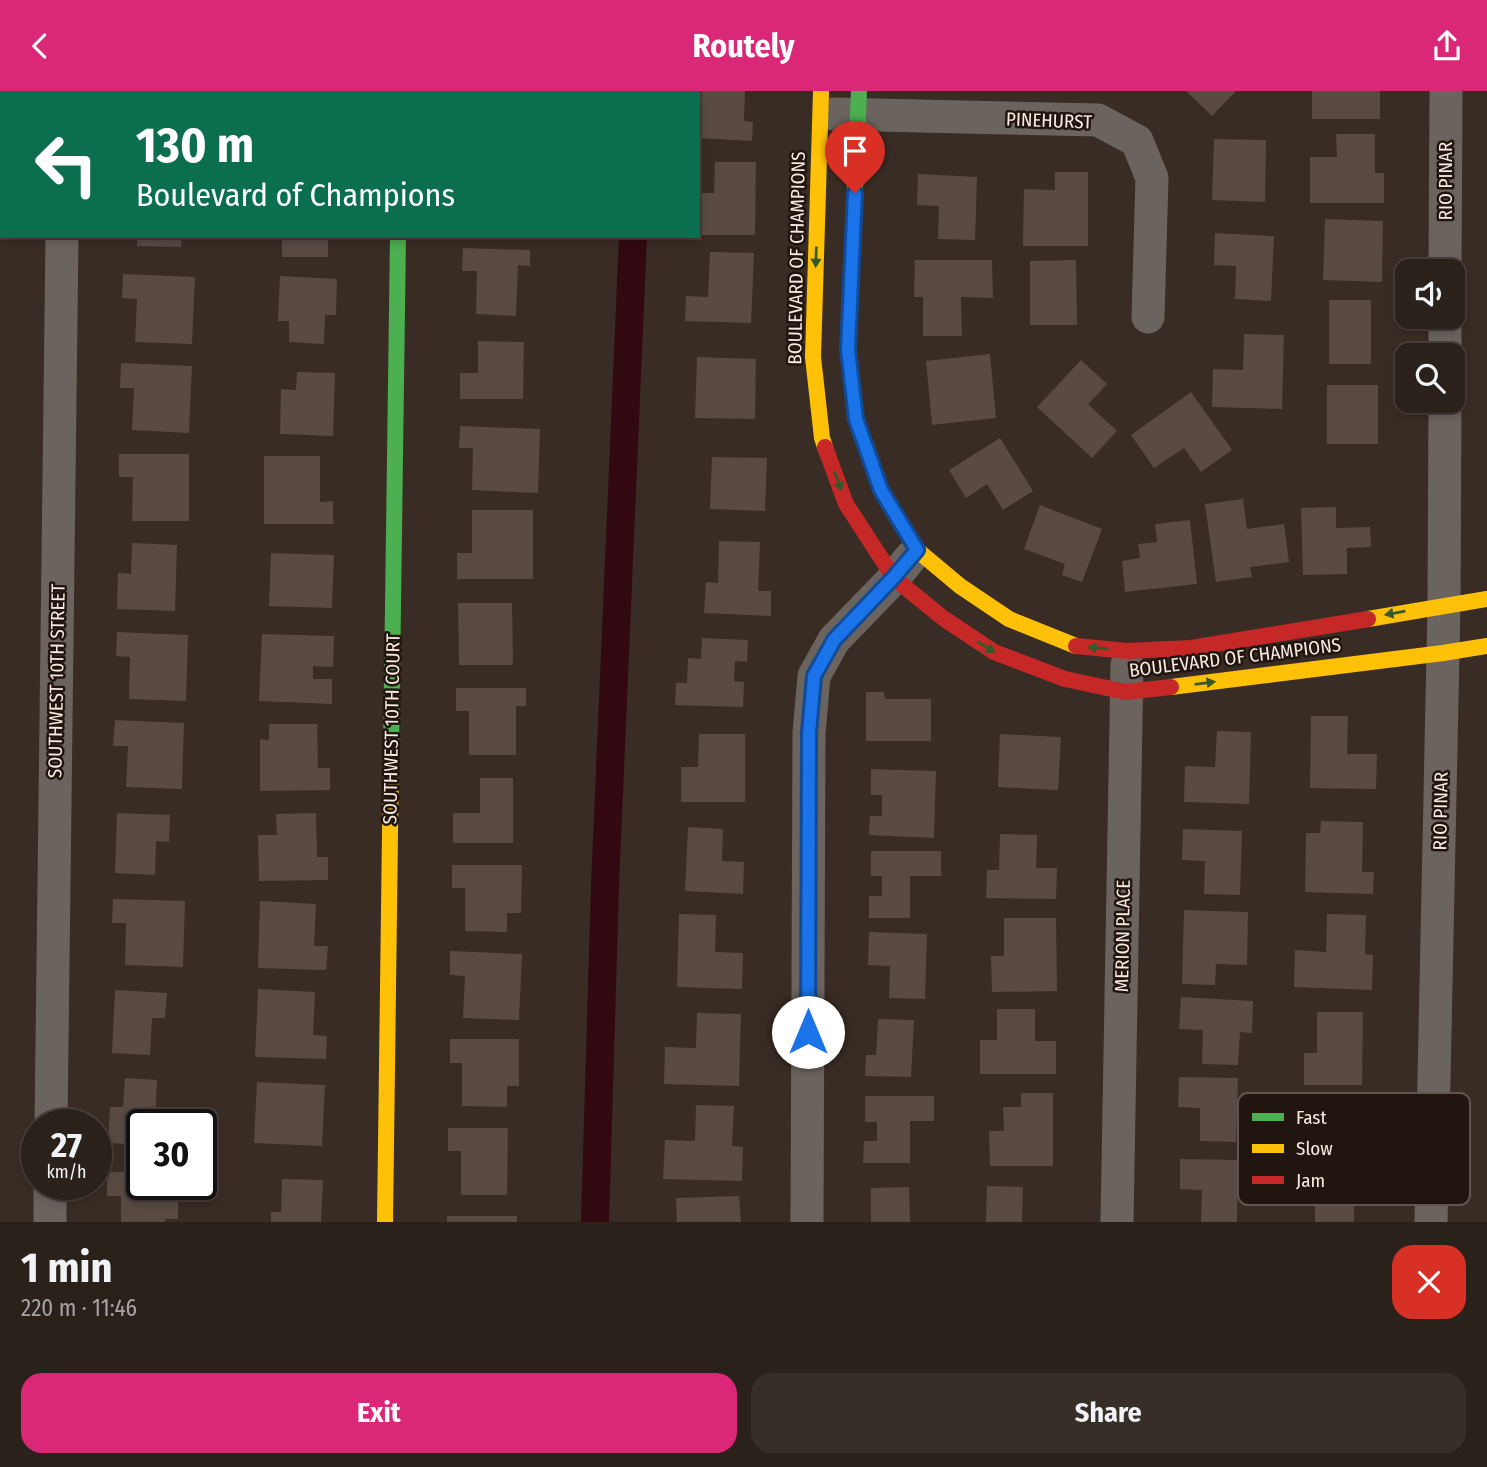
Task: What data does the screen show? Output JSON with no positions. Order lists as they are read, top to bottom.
{
  "streets": {
    "street": [
      "PINEHURST",
      "RIO PINAR",
      "BOULEVARD OF CHAMPIONS",
      "SOUTHWEST 10TH STREET",
      "SOUTHWEST 10TH COURT",
      "MERION PLACE"
    ]
  },
  "crossings": [
    ["PINEHURST", "BOULEVARD OF CHAMPIONS"],
    ["RIO PINAR", "BOULEVARD OF CHAMPIONS"],
    ["BOULEVARD OF CHAMPIONS", "MERION PLACE"]
  ],
  "legend": ["Fast", "Slow", "Jam"],
  "page": {
    "header": "Routely",
    "turn": ["130 m", "Boulevard of Champions"],
    "speed": "27 km/h",
    "limit": "30",
    "heading": ["1 min", "220 m · 11:46"],
    "buttons": ["Exit", "Share"]
  }
}
